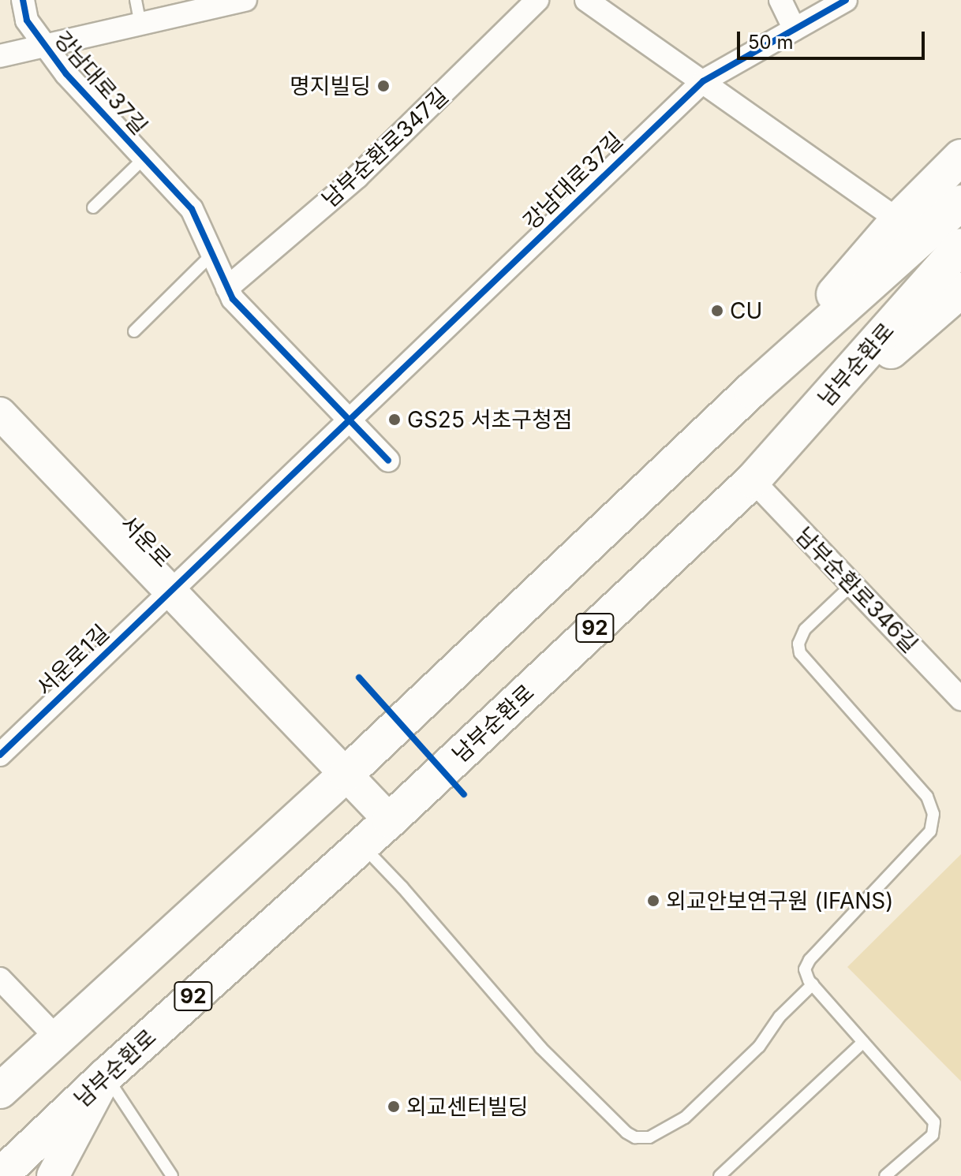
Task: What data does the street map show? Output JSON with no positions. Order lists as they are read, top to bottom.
{
  "streets": {
    "main road": ["남부순환로", "92"],
    "street": [
      "강남대로37길",
      "남부순환로347길",
      "서운로",
      "남부순환로346길",
      "서운로1길"
    ]
  },
  "crossings": [
    ["강남대로37길", "남부순환로347길"],
    ["강남대로37길", "서운로"],
    ["강남대로37길", "서운로1길"],
    ["남부순환로", "서운로"],
    ["남부순환로", "남부순환로346길"],
    ["서운로", "서운로1길"]
  ],
  "places": [
    "명지빌딩",
    "CU",
    "GS25 서초구청점",
    "외교안보연구원 (IFANS)",
    "외교센터빌딩"
  ],
  "scale_bar": "50 m"
}
